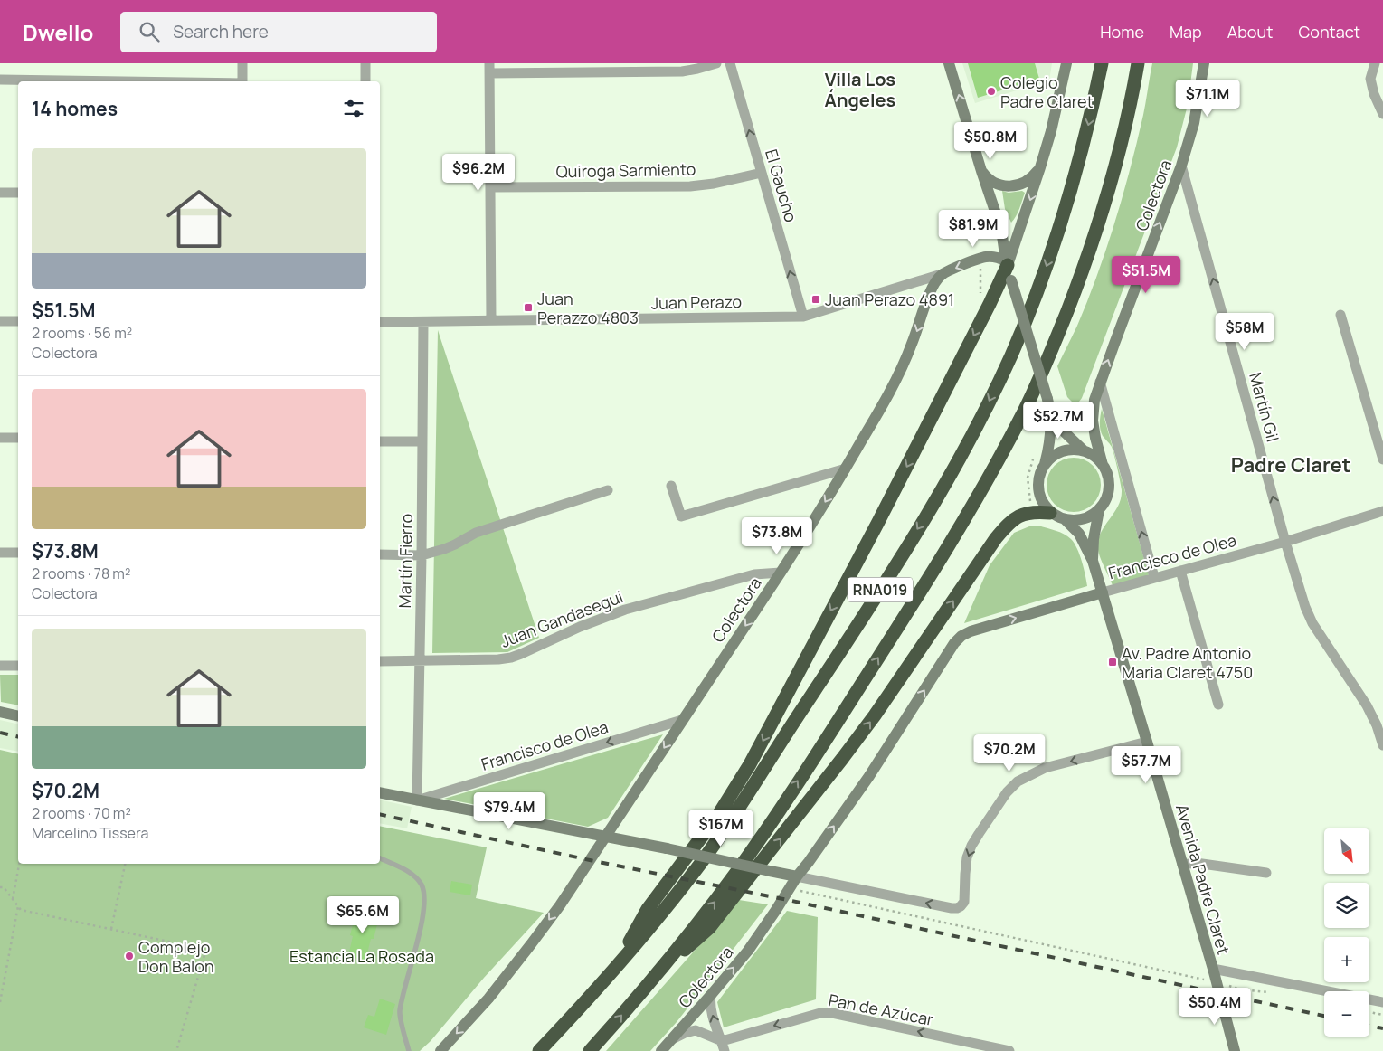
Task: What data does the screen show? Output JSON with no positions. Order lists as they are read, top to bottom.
{
  "streets": {
    "highway": ["RNA019"],
    "main road": [
      "Colectora",
      "Juan Perazo",
      "Francisco de Olea",
      "Avenida Padre Claret"
    ],
    "street": [
      "Quiroga Sarmiento",
      "El Gaucho",
      "Martín Gil",
      "Martín Fierro",
      "Juan Gandasegui",
      "Pan de Azúcar"
    ]
  },
  "crossings": [
    ["Quiroga Sarmiento", "El Gaucho"],
    ["El Gaucho", "Juan Perazo"],
    ["Colectora", "Juan Perazo"],
    ["Colectora", "Martín Gil"],
    ["Colectora", "Francisco de Olea"],
    ["Colectora", "Juan Gandasegui"],
    ["Colectora", "Avenida Padre Claret"],
    ["Juan Perazo", "Martín Fierro"],
    ["Martín Gil", "Francisco de Olea"],
    ["Francisco de Olea", "Martín Fierro"],
    ["Francisco de Olea", "Avenida Padre Claret"],
    ["Martín Fierro", "Juan Gandasegui"]
  ],
  "one_way": ["El Gaucho", "Martín Gil", "Pan de Azúcar"],
  "districts": ["Villa Los Ángeles", "Padre Claret"],
  "parks": ["Estancia La Rosada"],
  "places": {
    "other": ["Colegio Padre Claret", "Complejo Don Balon"],
    "transit": ["Juan Perazo 4891", "Juan Perazzo 4803", "Av. Padre Antonio Maria Claret 4750"]
  },
  "north": "bottom right",
  "page": {
    "header": "Dwello",
    "search": "Search here",
    "nav": [
      "Home",
      "Map",
      "About",
      "Contact"
    ],
    "price": [
      "$71.1M",
      "$50.8M",
      "$96.2M",
      "$81.9M",
      "$51.5M",
      "$58M",
      "$52.7M",
      "$73.8M",
      "$70.2M",
      "$57.7M",
      "$79.4M",
      "$167M",
      "$65.6M",
      "$50.4M"
    ],
    "heading": "14 homes",
    "list": [
      {
        "name": "$51.5M",
        "note": "2 rooms · 56 m² · Colectora"
      },
      {
        "name": "$73.8M",
        "note": "2 rooms · 78 m² · Colectora"
      },
      {
        "name": "$70.2M",
        "note": "2 rooms · 70 m² · Marcelino Tissera"
      }
    ],
    "map_buttons": ["+", "−"]
  }
}
